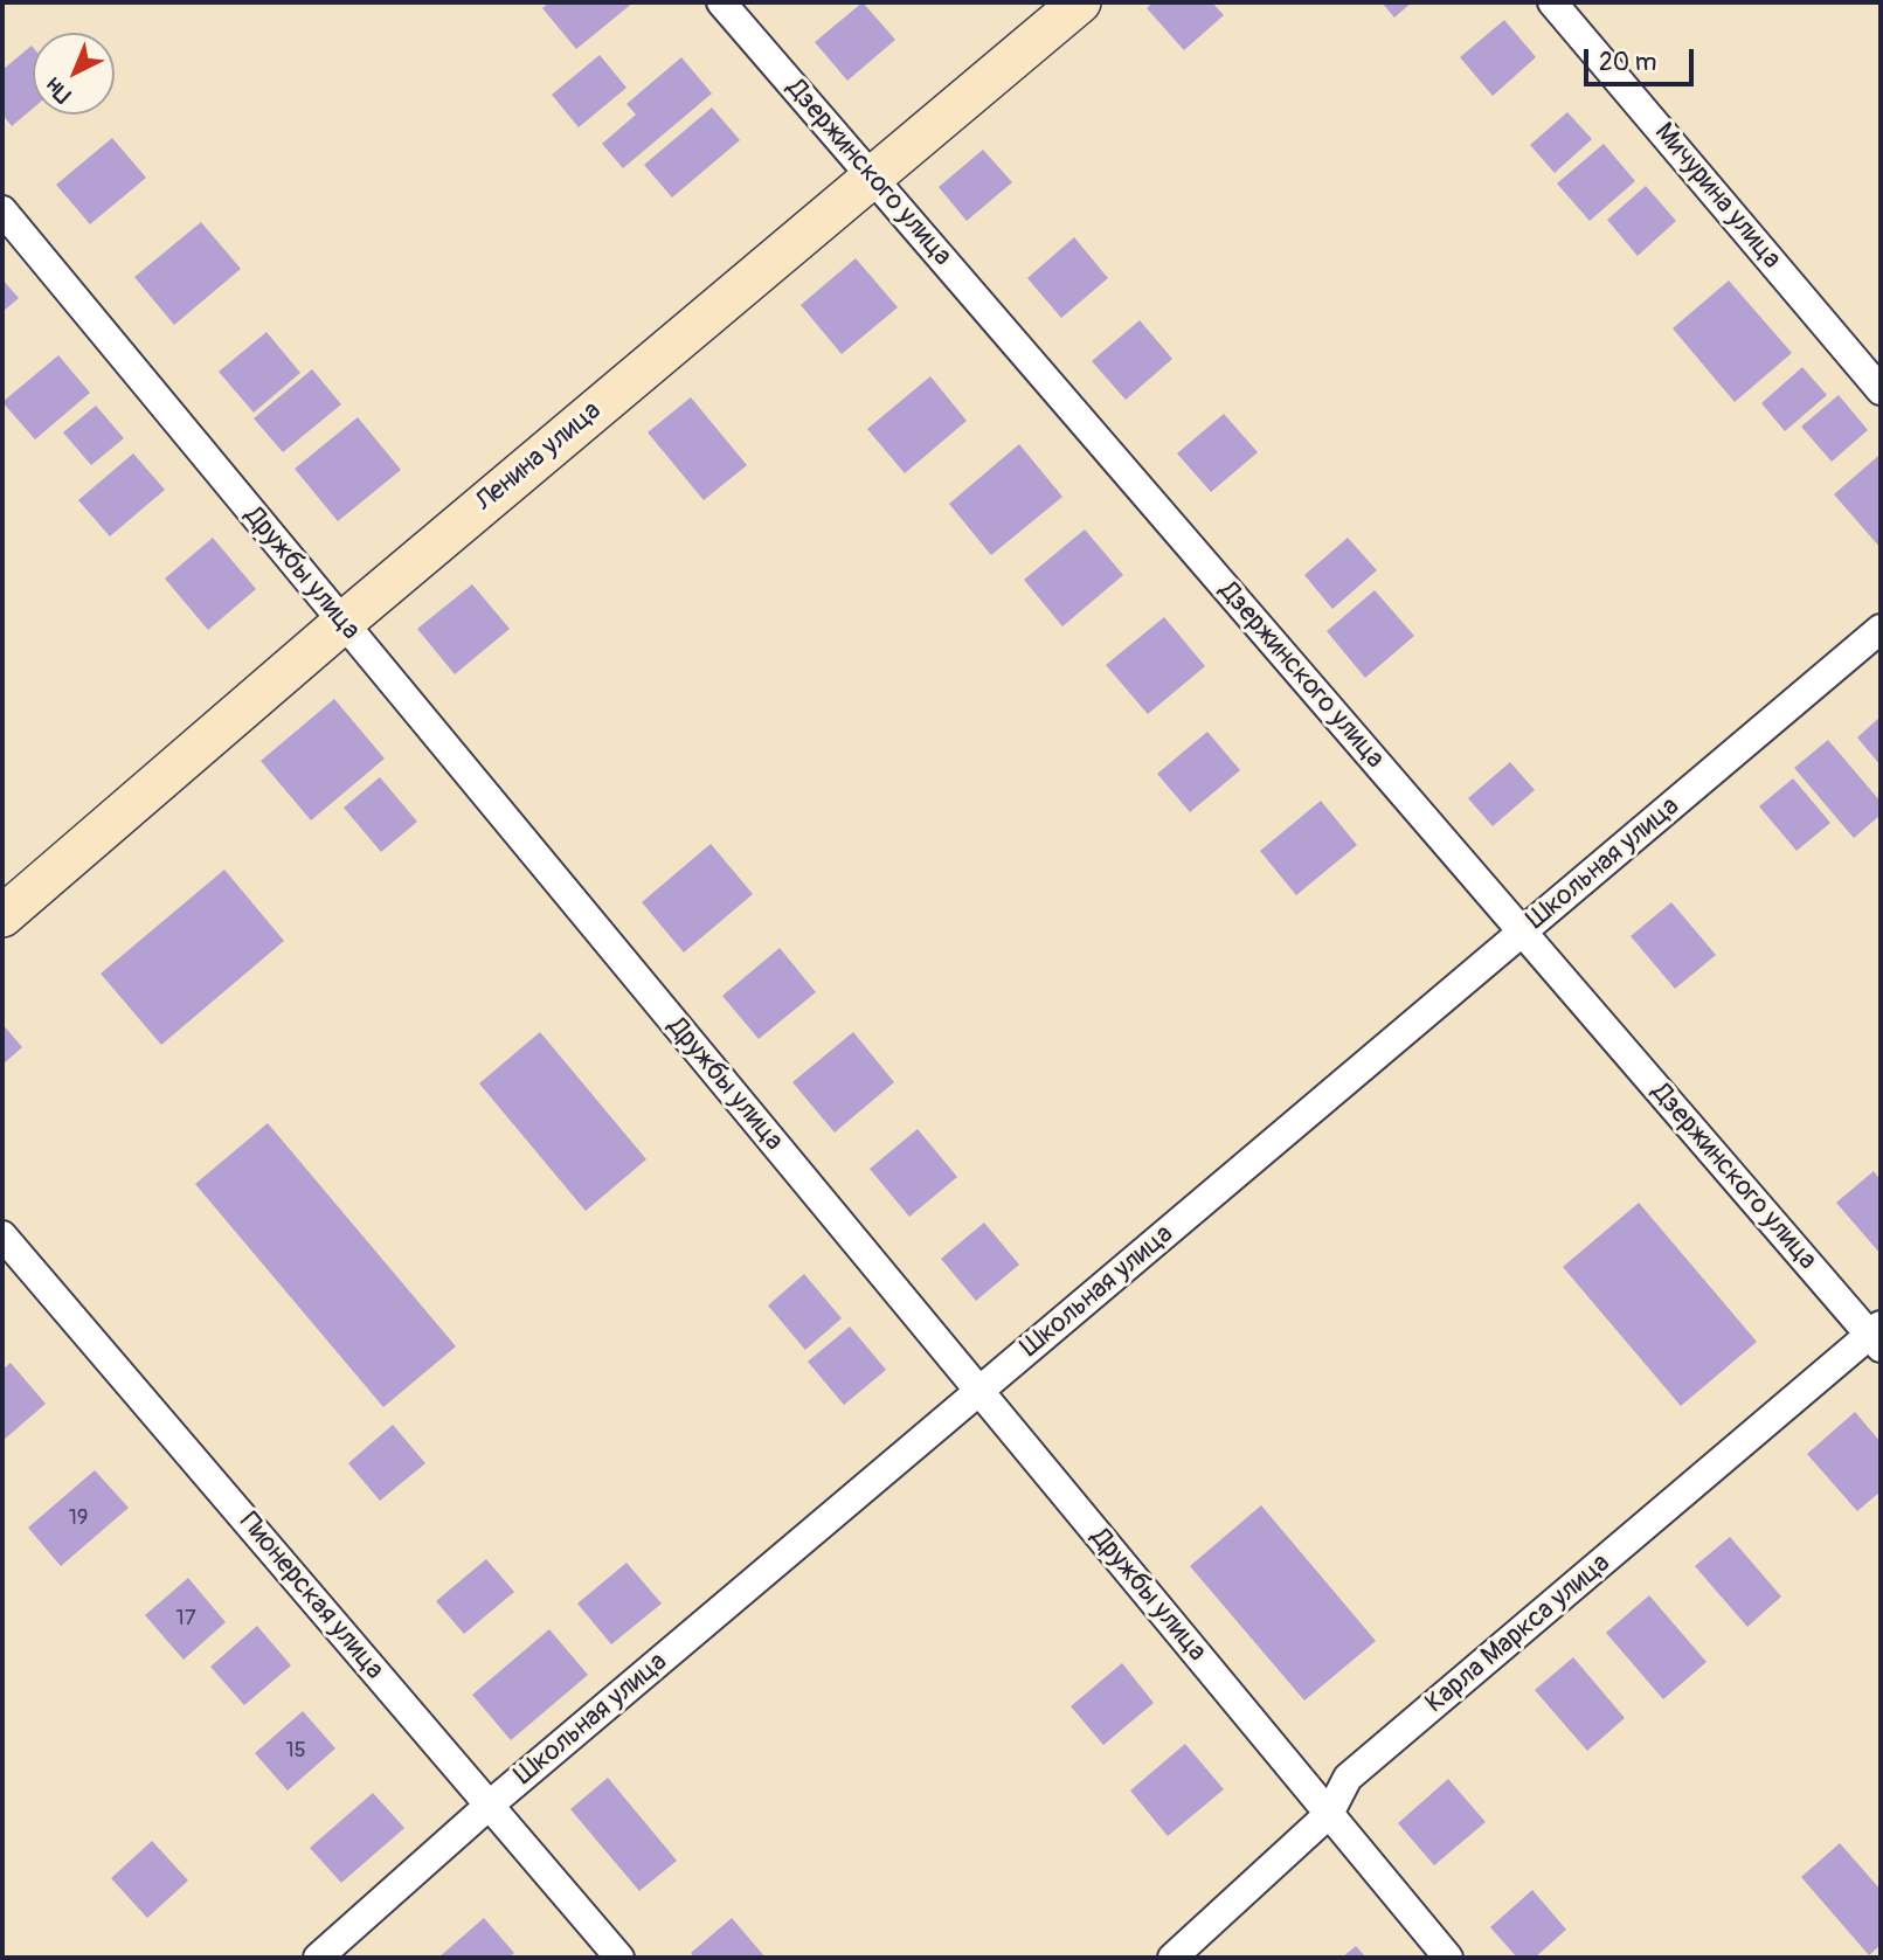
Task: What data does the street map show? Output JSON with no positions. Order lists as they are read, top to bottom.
{
  "streets": {
    "street": [
      "Дзержинского улица",
      "Мичурина улица",
      "Ленина улица",
      "Дружбы улица",
      "Школьная улица",
      "Пионерская улица",
      "Карла Маркса улица"
    ]
  },
  "crossings": [
    ["Дзержинского улица", "Ленина улица"],
    ["Дзержинского улица", "Школьная улица"],
    ["Дзержинского улица", "Карла Маркса улица"],
    ["Ленина улица", "Дружбы улица"],
    ["Дружбы улица", "Школьная улица"],
    ["Дружбы улица", "Карла Маркса улица"],
    ["Школьная улица", "Пионерская улица"]
  ],
  "house_numbers": ["19", "17", "15"],
  "scale_bar": "20 m",
  "north": "bottom left"
}
